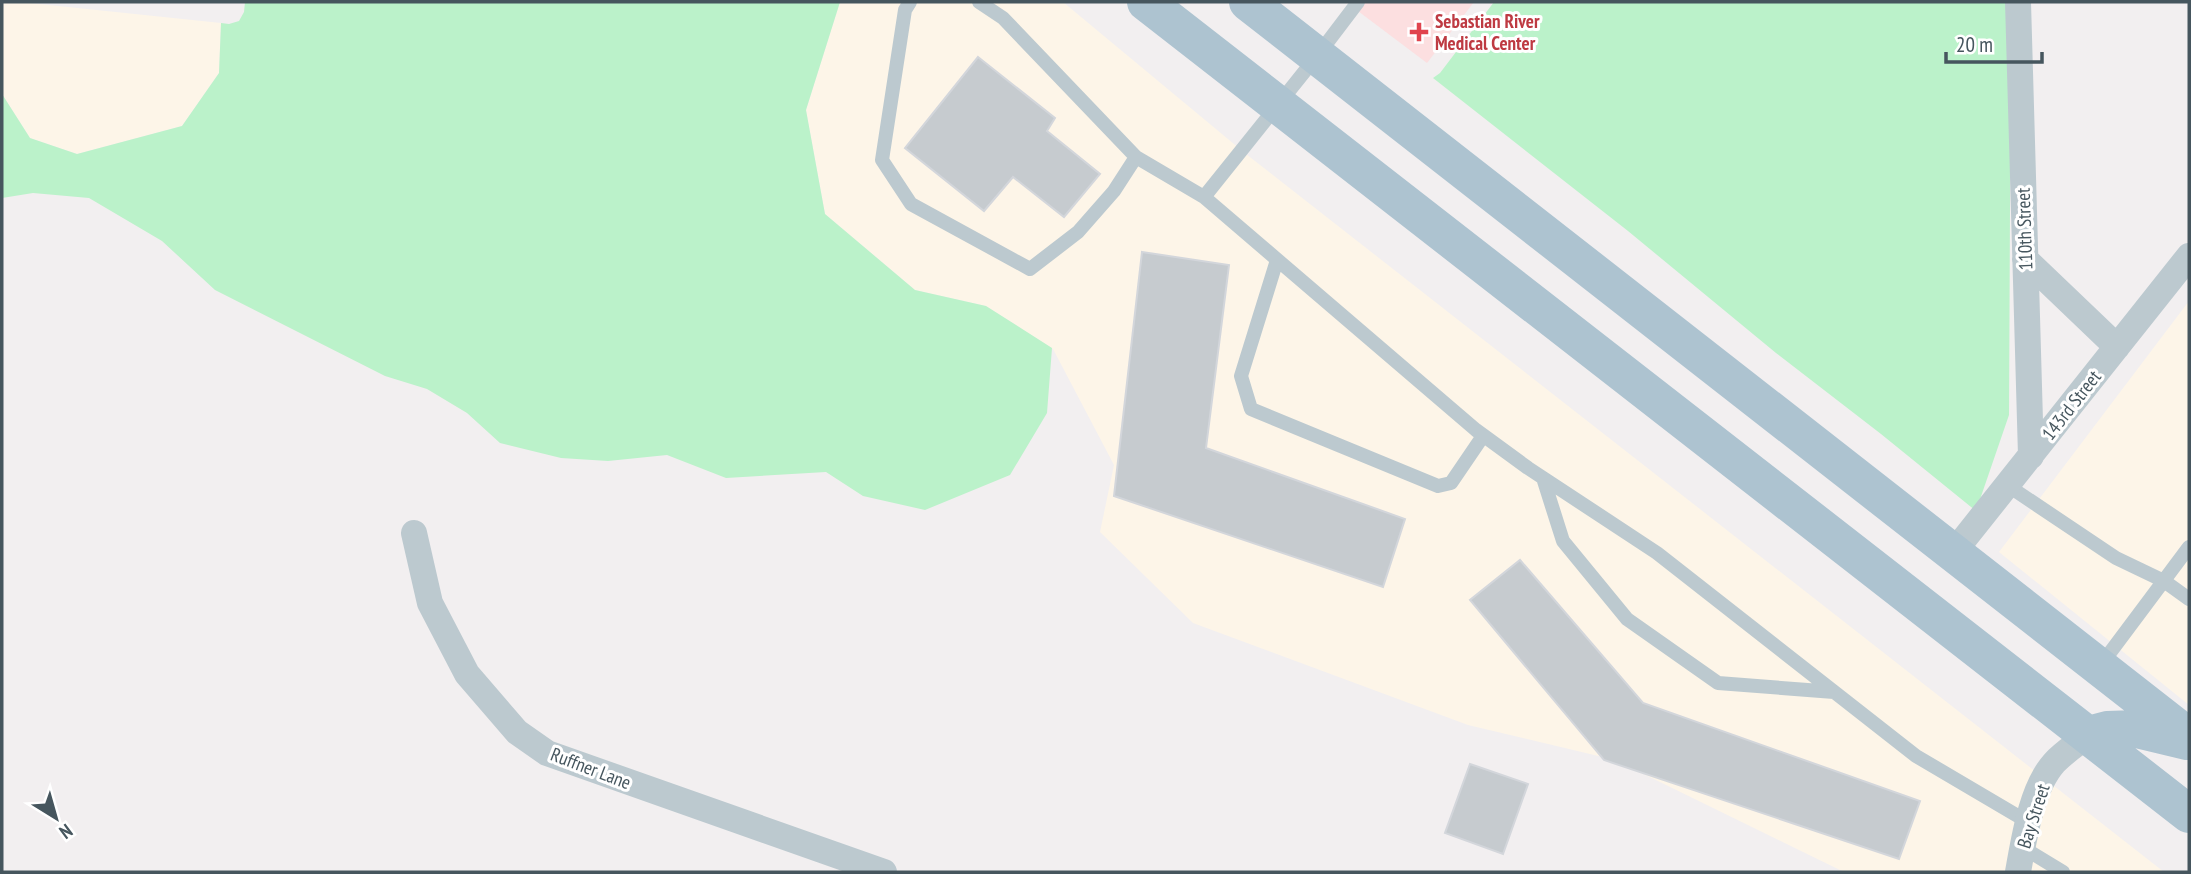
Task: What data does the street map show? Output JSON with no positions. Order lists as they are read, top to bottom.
{
  "streets": {
    "street": [
      "110th Street",
      "143rd Street",
      "Ruffner Lane",
      "Bay Street"
    ]
  },
  "crossings": [
    ["110th Street", "143rd Street"]
  ],
  "places": {
    "health": ["Sebastian River Medical Center"]
  },
  "scale_bar": "20 m",
  "north": "bottom right"
}
